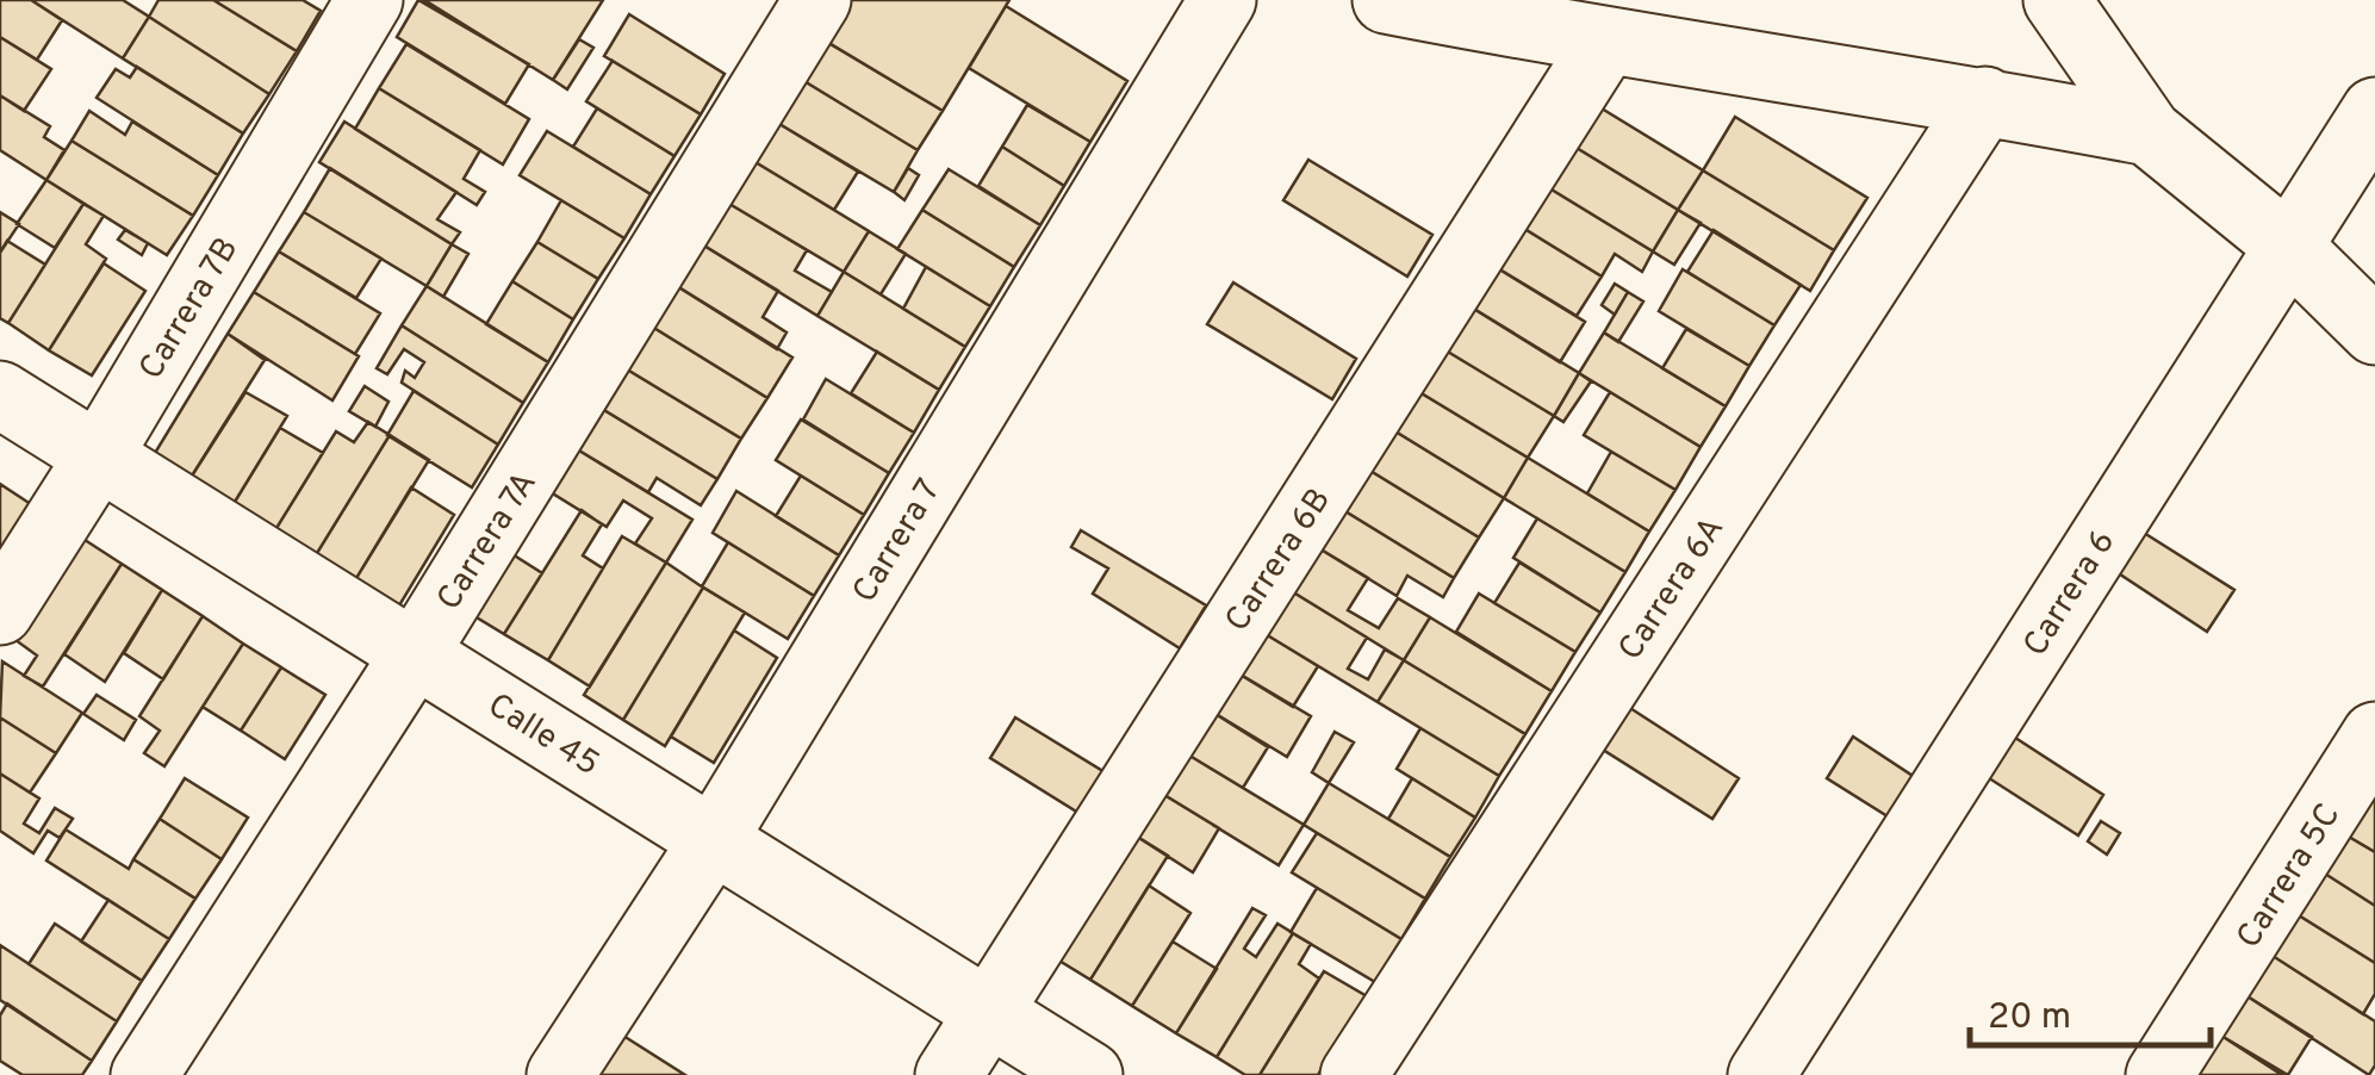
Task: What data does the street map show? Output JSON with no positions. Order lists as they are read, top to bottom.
{
  "streets": {
    "street": [
      "Carrera 7B",
      "Carrera 7A",
      "Carrera 7",
      "Carrera 6B",
      "Carrera 6A",
      "Carrera 6",
      "Calle 45",
      "Carrera 5C"
    ]
  },
  "crossings": [
    ["Carrera 7B", "Calle 45"],
    ["Carrera 7A", "Calle 45"],
    ["Carrera 7", "Calle 45"],
    ["Carrera 6B", "Calle 45"]
  ],
  "scale_bar": "20 m"
}
